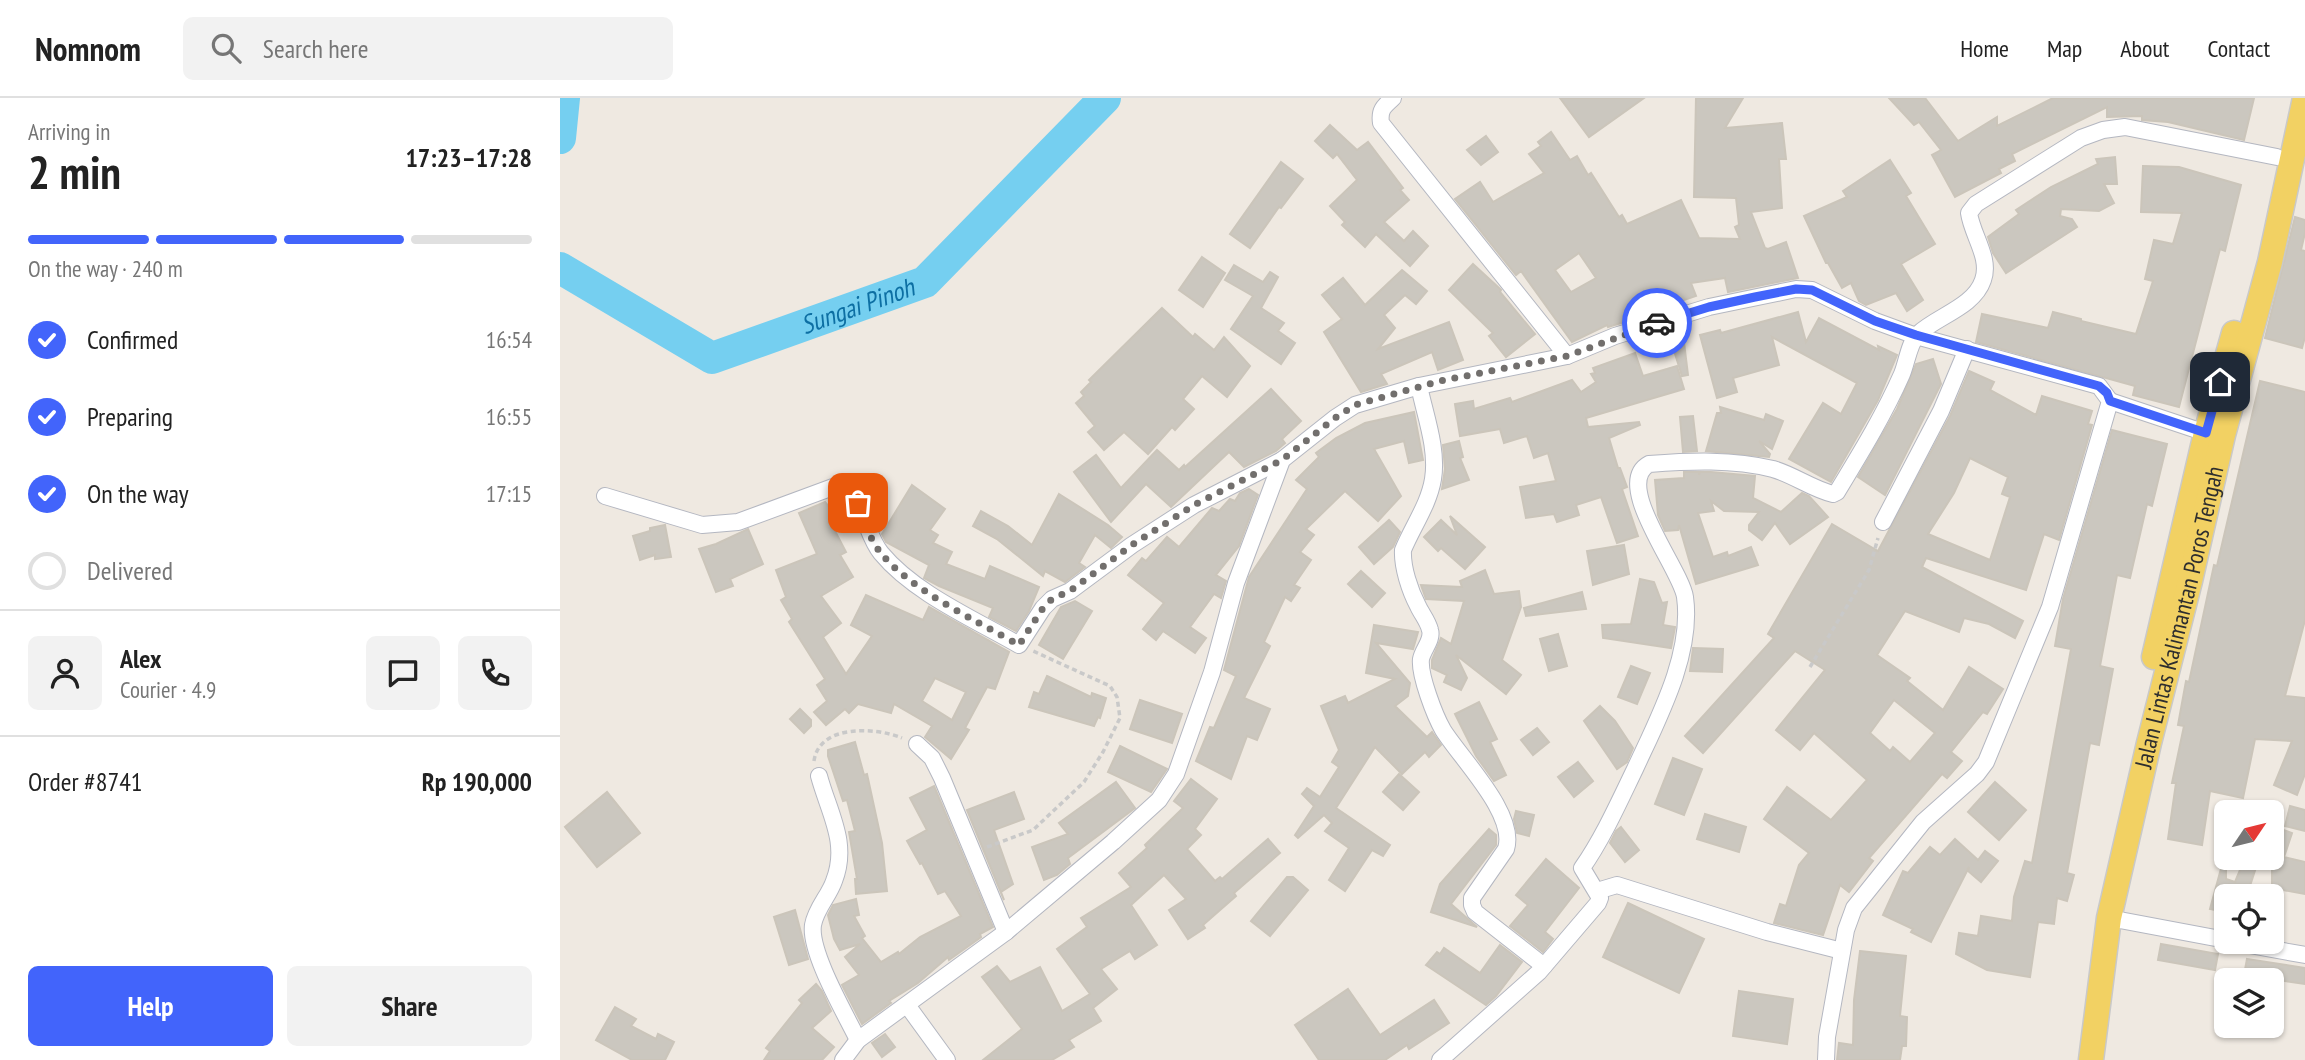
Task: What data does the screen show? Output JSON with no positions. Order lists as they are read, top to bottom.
{
  "streets": {
    "main road": ["Jalan Lintas Kalimantan Poros Tengah"]
  },
  "water": ["Sungai Pinoh"],
  "north": "top right",
  "page": {
    "header": "Nomnom",
    "search": "Search here",
    "nav": [
      "Home",
      "Map",
      "About",
      "Contact"
    ],
    "heading": ["2 min", "Arriving in", "17:23–17:28"],
    "panel": [
      "Alex",
      "Courier · 4.9",
      "Order #8741",
      "Rp 190,000"
    ],
    "bar": "On the way · 240 m",
    "list": [
      ["Confirmed", "16:54"],
      ["Preparing", "16:55"],
      ["On the way", "17:15"],
      "Delivered"
    ],
    "buttons": ["Help", "Share"]
  }
}
